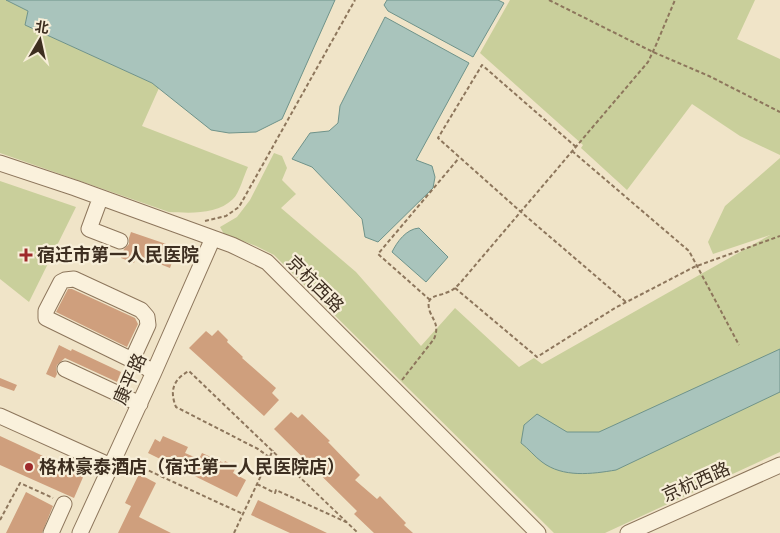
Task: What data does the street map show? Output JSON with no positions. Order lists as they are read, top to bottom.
{
  "streets": {
    "street": ["京杭西路", "康平路"]
  },
  "crossings": [
    ["京杭西路", "康平路"]
  ],
  "places": {
    "health": ["宿迁市第一人民医院"],
    "other": ["格林豪泰酒店（宿迁第一人民医院店）"]
  },
  "north": "top"
}
